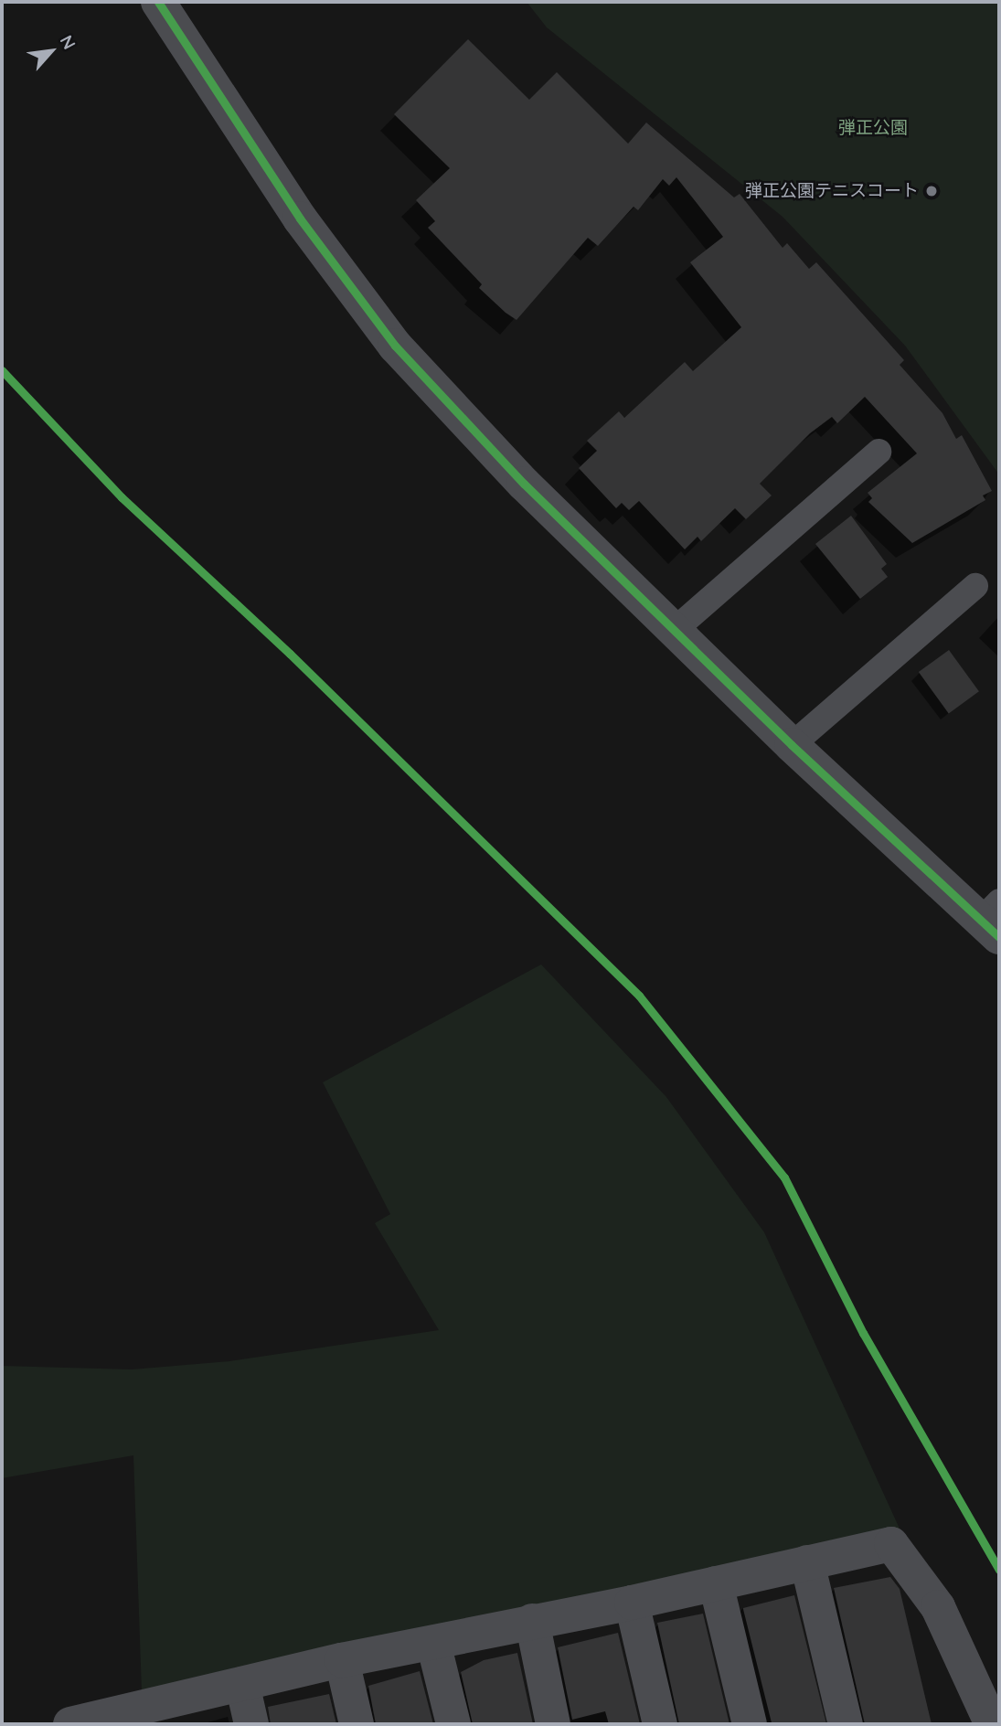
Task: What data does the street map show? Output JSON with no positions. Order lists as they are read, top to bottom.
{
  "parks": ["弾正公園"],
  "places": ["弾正公園テニスコート"],
  "north": "top right"
}
